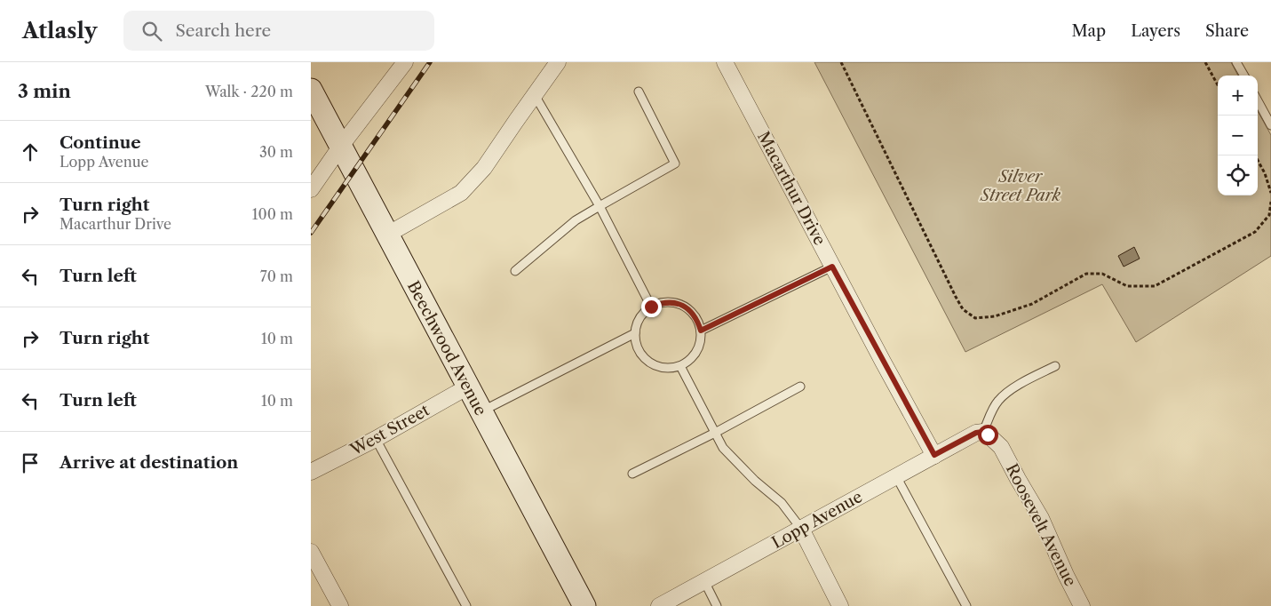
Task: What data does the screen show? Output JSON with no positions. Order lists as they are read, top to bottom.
{
  "streets": {
    "main road": ["Beechwood Avenue"],
    "street": [
      "Macarthur Drive",
      "West Street",
      "Lopp Avenue",
      "Roosevelt Avenue"
    ]
  },
  "crossings": [
    ["Macarthur Drive", "Lopp Avenue"],
    ["Beechwood Avenue", "West Street"],
    ["Lopp Avenue", "Roosevelt Avenue"]
  ],
  "parks": ["Silver Street Park"],
  "page": {
    "header": "Atlasly",
    "search": "Search here",
    "nav": ["Map", "Layers", "Share"],
    "heading": ["3 min", "Walk · 220 m"],
    "map_buttons": ["+", "−"],
    "list": [
      ["Continue", "Lopp Avenue", "30 m"],
      ["Turn right", "Macarthur Drive", "100 m"],
      ["Turn left", "70 m"],
      ["Turn right", "10 m"],
      ["Turn left", "10 m"],
      "Arrive at destination"
    ]
  }
}
